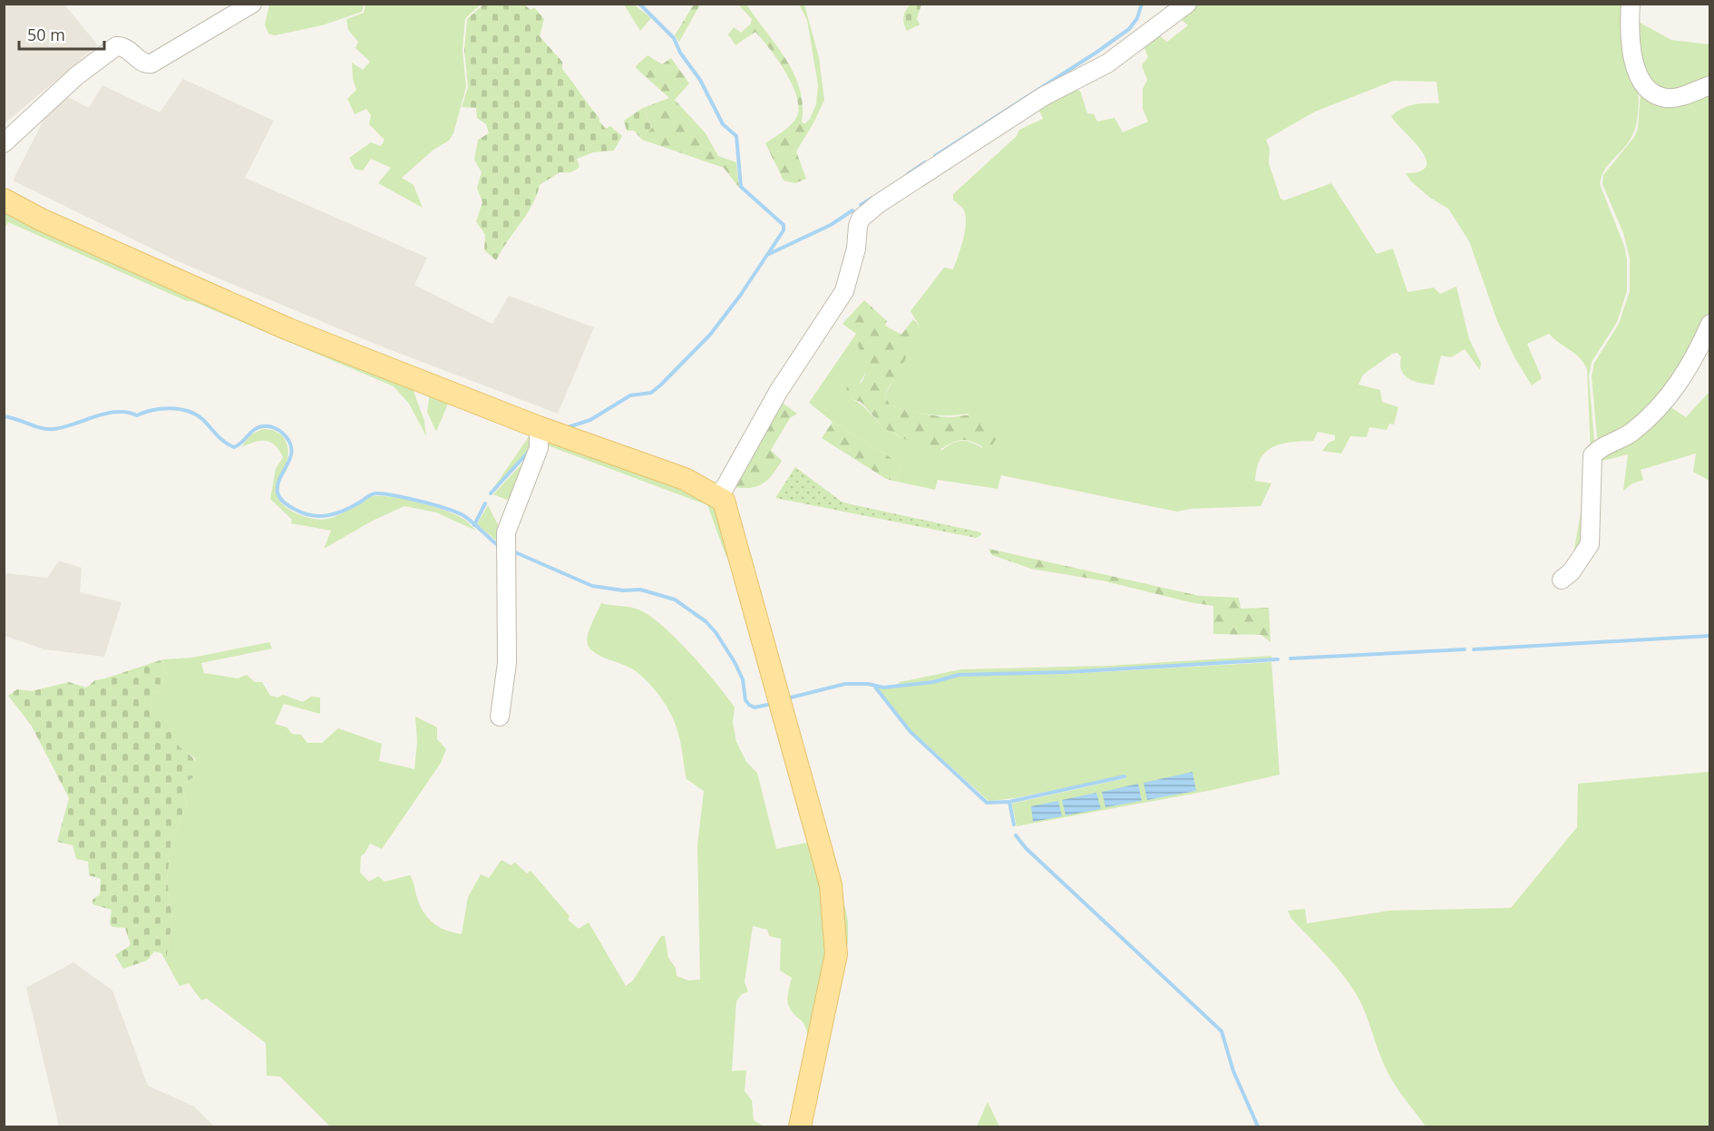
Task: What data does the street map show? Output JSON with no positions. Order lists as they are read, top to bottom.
{
  "scale_bar": "50 m"
}
